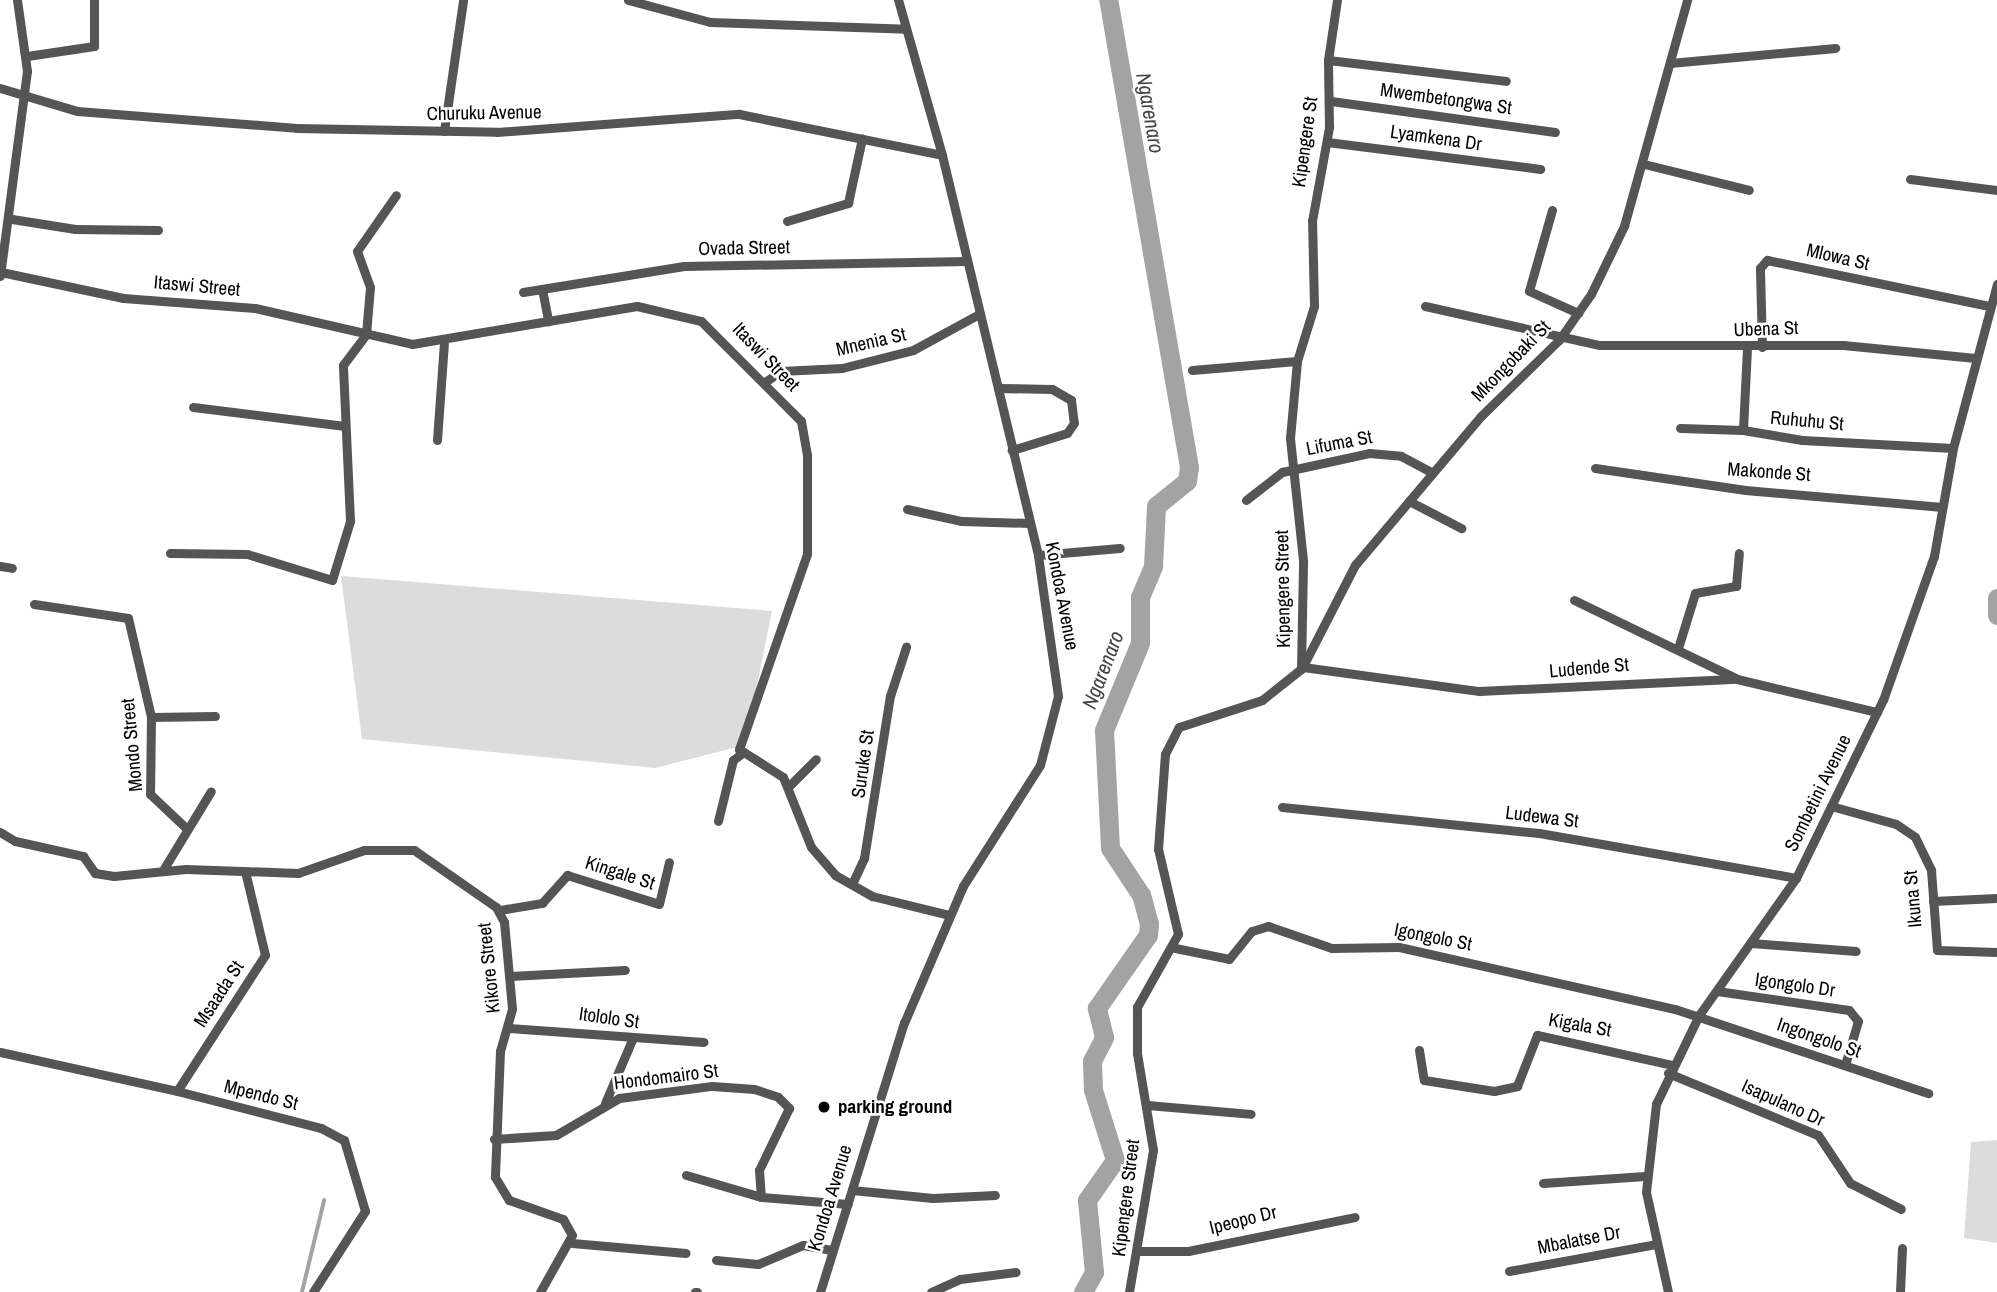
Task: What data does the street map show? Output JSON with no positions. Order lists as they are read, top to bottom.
{
  "streets": {
    "street": [
      "Mwembetongwa St",
      "Churuku Avenue",
      "Lyamkena Dr",
      "Kipengere St",
      "Ovada Street",
      "Mlowa St",
      "Itaswi Street",
      "Ubena St",
      "Mnenia St",
      "Mkongobaki St",
      "Ruhuhu St",
      "Lifuma St",
      "Makonde St",
      "Kipengere Street",
      "Kondoa Avenue",
      "Ludende St",
      "Mondo Street",
      "Suruke St",
      "Sombetini Avenue",
      "Ludewa St",
      "Kingale St",
      "Ikuna St",
      "Igongolo St",
      "Kikore Street",
      "Igongolo Dr",
      "Msaada St",
      "Itololo St",
      "Kigala St",
      "Ingongolo St",
      "Hondomairo St",
      "Mpendo St",
      "Isapulano Dr",
      "Ipeopo Dr",
      "Mbalatse Dr"
    ]
  },
  "crossings": [
    ["Mwembetongwa St", "Kipengere St"],
    ["Churuku Avenue", "Kondoa Avenue"],
    ["Lyamkena Dr", "Kipengere St"],
    ["Kipengere St", "Kipengere Street"],
    ["Ovada Street", "Kondoa Avenue"],
    ["Mlowa St", "Ubena St"],
    ["Mlowa St", "Sombetini Avenue"],
    ["Itaswi Street", "Mnenia St"],
    ["Ubena St", "Mkongobaki St"],
    ["Ubena St", "Ruhuhu St"],
    ["Ubena St", "Sombetini Avenue"],
    ["Mnenia St", "Kondoa Avenue"],
    ["Mkongobaki St", "Lifuma St"],
    ["Mkongobaki St", "Kipengere Street"],
    ["Mkongobaki St", "Ludende St"],
    ["Ruhuhu St", "Sombetini Avenue"],
    ["Lifuma St", "Kipengere Street"],
    ["Makonde St", "Sombetini Avenue"],
    ["Kipengere Street", "Ludende St"],
    ["Kipengere Street", "Igongolo St"],
    ["Kipengere Street", "Ipeopo Dr"],
    ["Ludende St", "Sombetini Avenue"],
    ["Sombetini Avenue", "Ludewa St"],
    ["Sombetini Avenue", "Ikuna St"],
    ["Sombetini Avenue", "Igongolo St"],
    ["Sombetini Avenue", "Igongolo Dr"],
    ["Sombetini Avenue", "Kigala St"],
    ["Sombetini Avenue", "Ingongolo St"],
    ["Sombetini Avenue", "Isapulano Dr"],
    ["Sombetini Avenue", "Mbalatse Dr"],
    ["Kingale St", "Kikore Street"],
    ["Igongolo St", "Ingongolo St"],
    ["Kikore Street", "Msaada St"],
    ["Kikore Street", "Itololo St"],
    ["Kikore Street", "Hondomairo St"],
    ["Igongolo Dr", "Ingongolo St"],
    ["Msaada St", "Mpendo St"],
    ["Kigala St", "Isapulano Dr"]
  ],
  "water": ["Ngarenaro"],
  "places": ["parking ground"]
}
